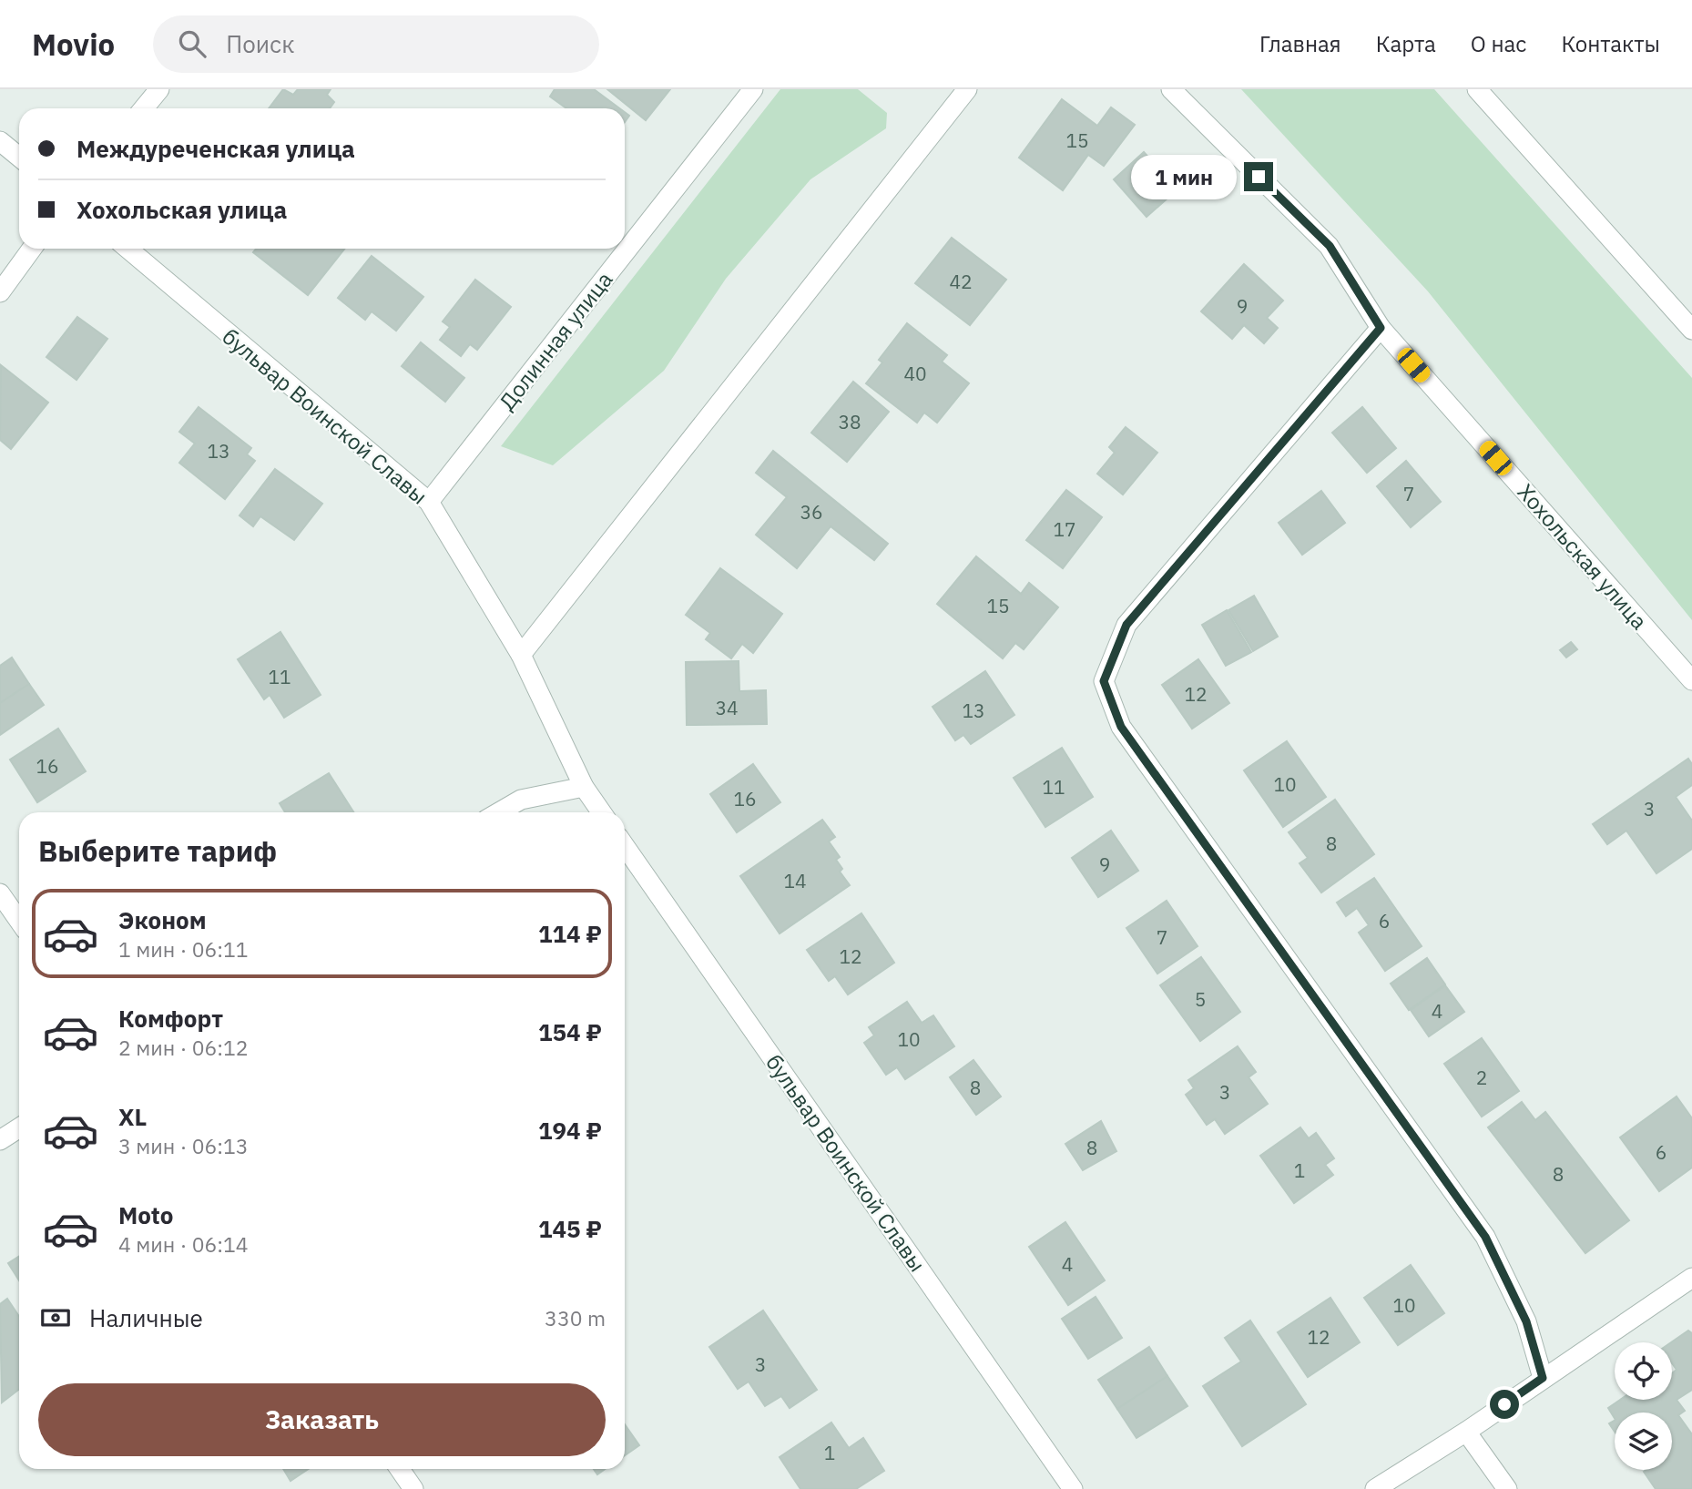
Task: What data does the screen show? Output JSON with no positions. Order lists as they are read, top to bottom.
{
  "streets": {
    "street": ["Долинная улица", "бульвар Воинской Славы", "Хохольская улица"]
  },
  "crossings": [
    ["Долинная улица", "бульвар Воинской Славы"]
  ],
  "house_numbers": [
    "15",
    "42",
    "9",
    "40",
    "38",
    "13",
    "7",
    "36",
    "17",
    "15",
    "11",
    "12",
    "34",
    "13",
    "16",
    "10",
    "11",
    "16",
    "3",
    "8",
    "9",
    "14",
    "6",
    "7",
    "12",
    "5",
    "4",
    "10",
    "2",
    "8",
    "3",
    "8",
    "6",
    "1",
    "8",
    "4",
    "10",
    "12",
    "3",
    "1"
  ],
  "page": {
    "header": "Movio",
    "search": "Поиск",
    "nav": [
      "Главная",
      "Карта",
      "О нас",
      "Контакты"
    ],
    "banner": ["Междуреченская улица", "Хохольская улица"],
    "bubble": "1 мин",
    "heading": "Выберите тариф",
    "list": [
      {
        "name": "Эконом",
        "note": "1 мин · 06:11",
        "value": "114 ₽"
      },
      {
        "name": "Комфорт",
        "note": "2 мин · 06:12",
        "value": "154 ₽"
      },
      {
        "name": "XL",
        "note": "3 мин · 06:13",
        "value": "194 ₽"
      },
      {
        "name": "Moto",
        "note": "4 мин · 06:14",
        "value": "145 ₽"
      }
    ],
    "pay": ["Наличные", "330 m"],
    "buttons": "Заказать"
  }
}
